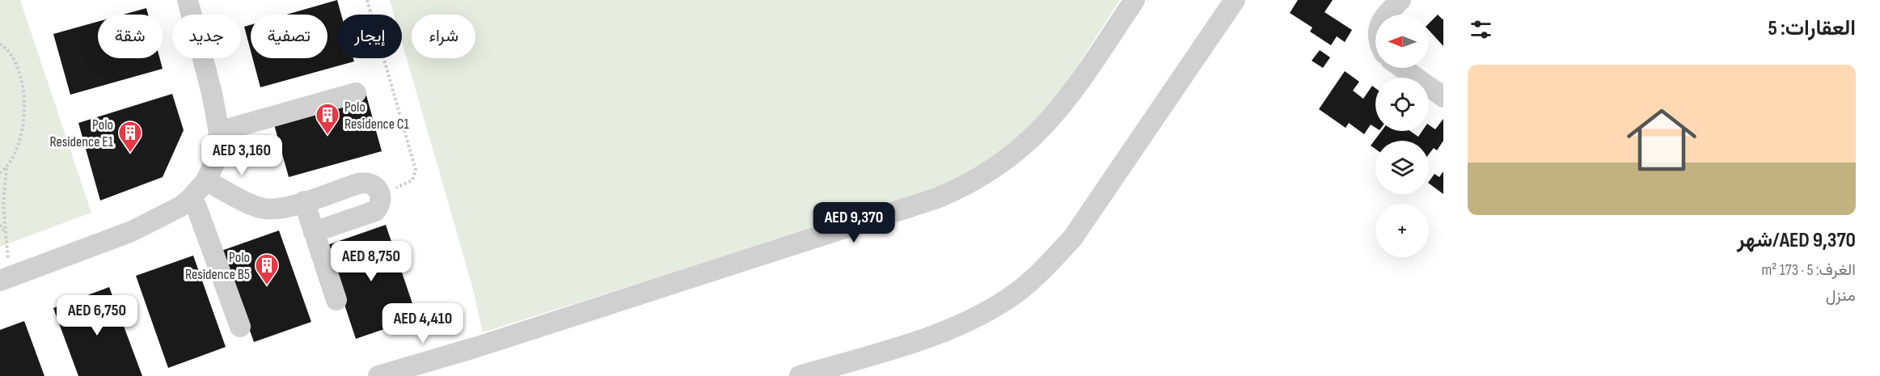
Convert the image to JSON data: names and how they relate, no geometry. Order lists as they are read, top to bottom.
{
  "places": {
    "building": ["Polo Residence C1", "Polo Residence E1", "Polo Residence B5"]
  },
  "north": "left",
  "page": {
    "heading": "العقارات: 5",
    "map_buttons": "+",
    "chip": [
      "شراء",
      "إيجار",
      "تصفية",
      "جديد",
      "شقة"
    ],
    "list": [
      {
        "name": "AED 9,370/شهر",
        "note": "الغرف: 5 · 173 m² · منزل"
      }
    ],
    "price": [
      "AED 3,160",
      "AED 9,370",
      "AED 8,750",
      "AED 6,750",
      "AED 4,410"
    ]
  }
}
